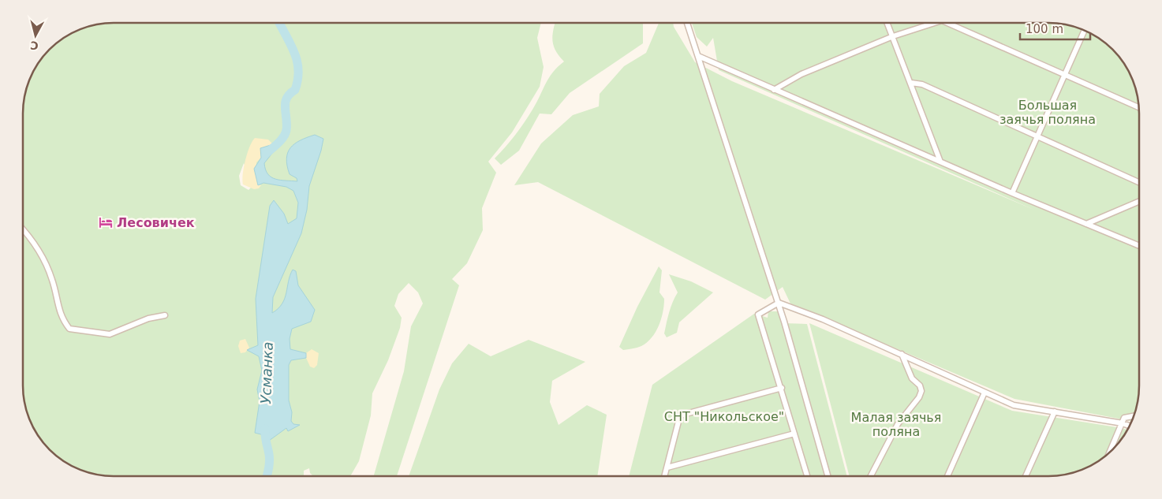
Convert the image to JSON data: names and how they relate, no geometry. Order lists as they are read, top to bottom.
{
  "water": ["Усманка"],
  "parks": ["Большая заячья поляна", "СНТ \"Никольское\"", "Малая заячья поляна"],
  "places": {
    "hotel": ["Лесовичек"]
  },
  "scale_bar": "100 m",
  "north": "bottom"
}
